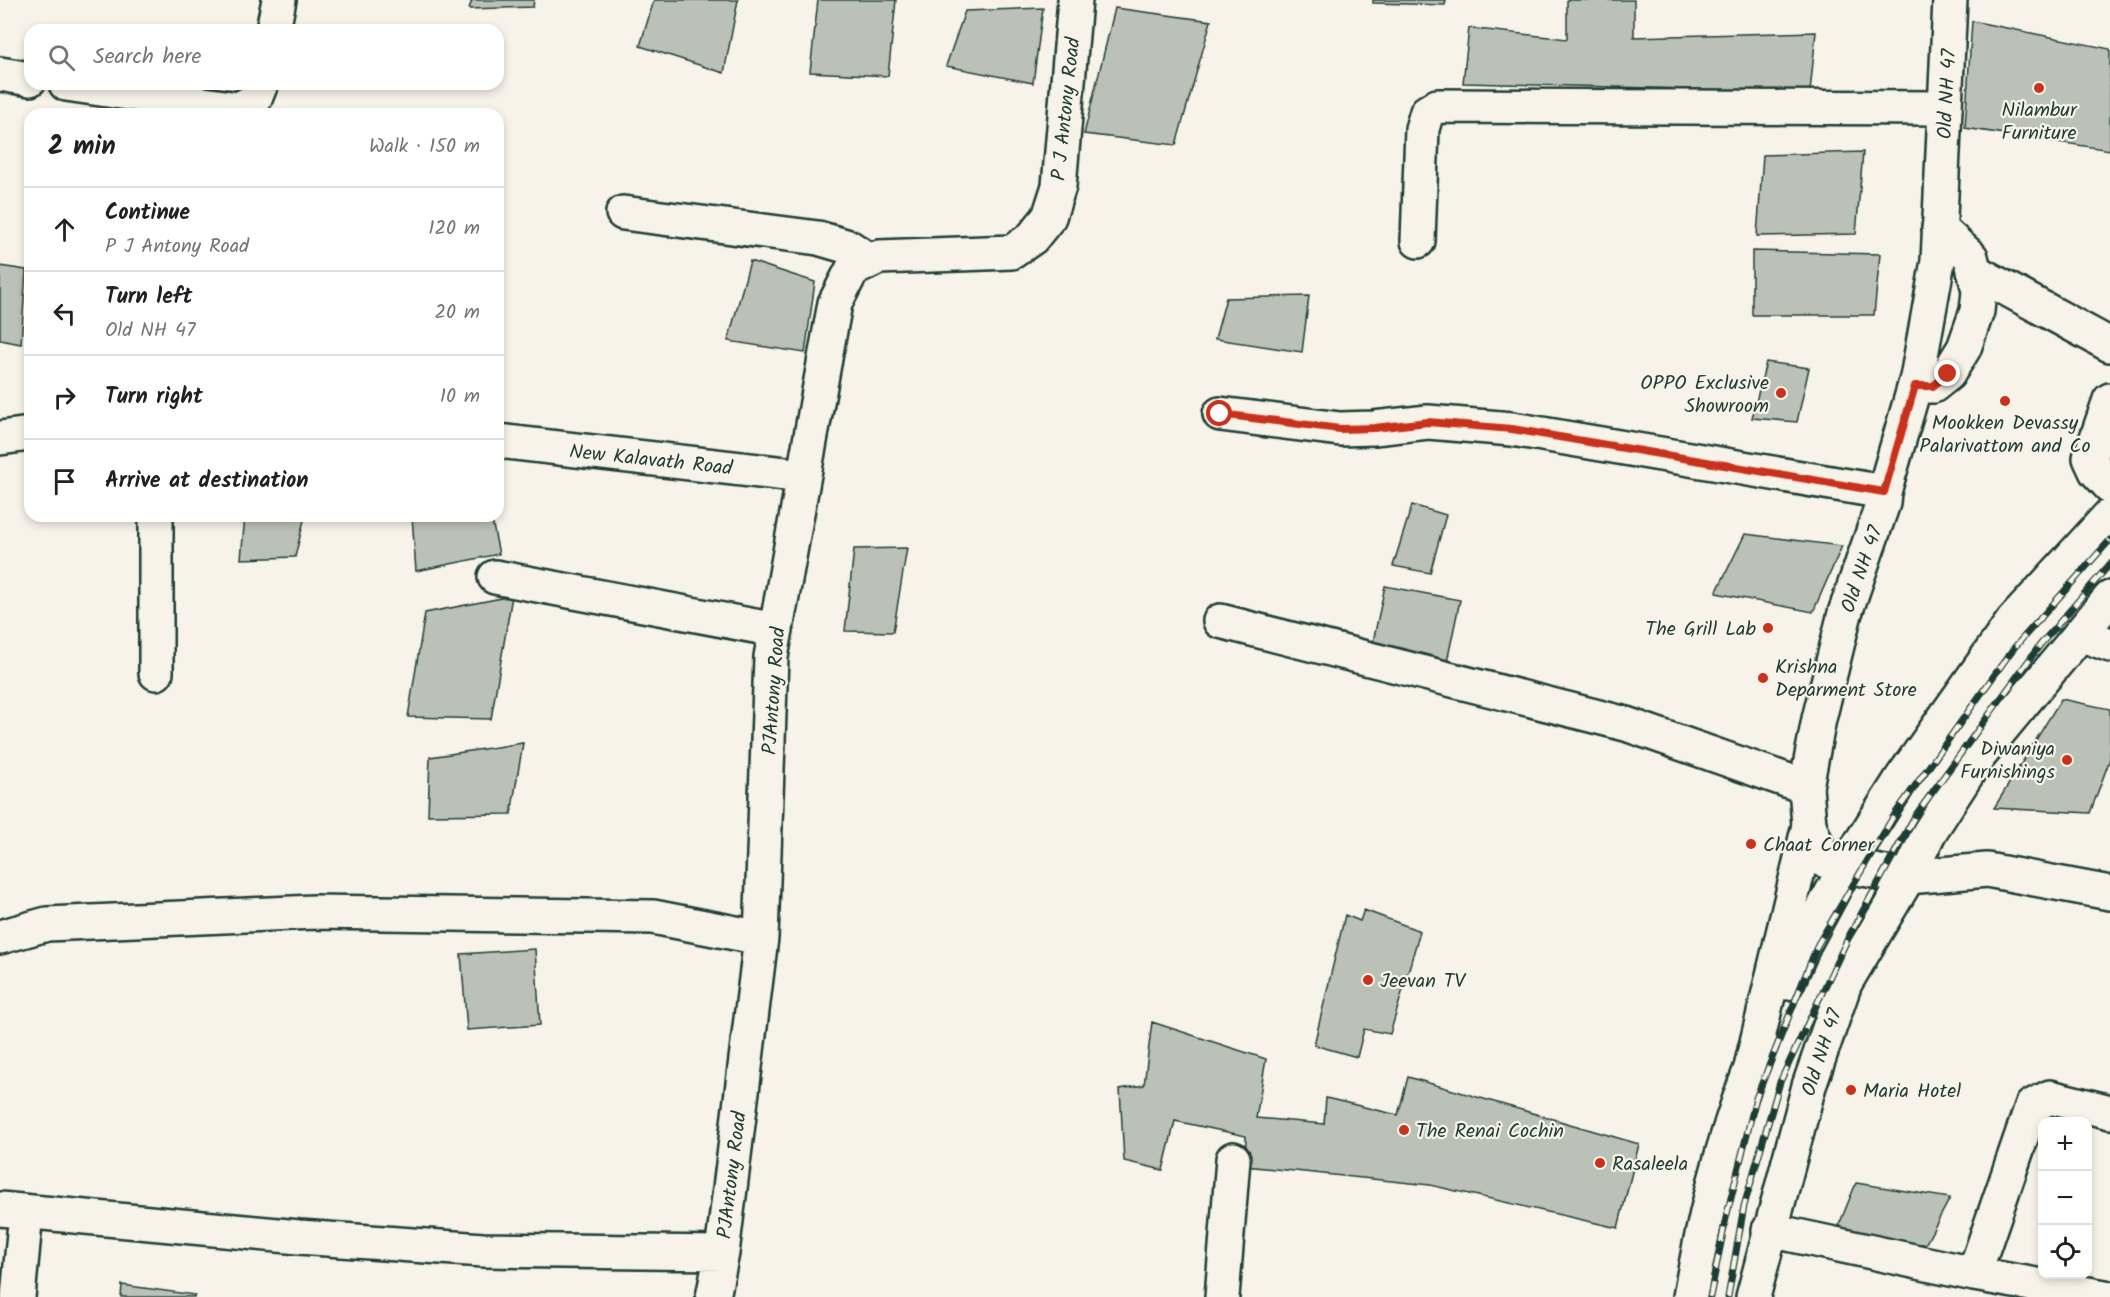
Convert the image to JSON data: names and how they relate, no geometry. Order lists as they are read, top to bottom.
{
  "streets": {
    "street": [
      "Old NH 47",
      "P J Antony Road",
      "New Kalavath Road",
      "PJAntony Road"
    ]
  },
  "crossings": [
    ["P J Antony Road", "PJAntony Road"],
    ["New Kalavath Road", "PJAntony Road"]
  ],
  "places": [
    "Nilambur Furniture",
    "OPPO Exclusive Showroom",
    "Mookken Devassy Palarivattom and Co",
    "The Grill Lab",
    "Krishna Deparment Store",
    "Diwaniya Furnishings",
    "Chaat Corner",
    "Jeevan TV",
    "Maria Hotel",
    "The Renai Cochin",
    "Rasaleela"
  ],
  "page": {
    "search": "Search here",
    "heading": ["2 min", "Walk · 150 m"],
    "list": [
      ["Continue", "P J Antony Road", "120 m"],
      ["Turn left", "Old NH 47", "20 m"],
      ["Turn right", "10 m"],
      "Arrive at destination"
    ],
    "map_buttons": ["+", "−"]
  }
}
